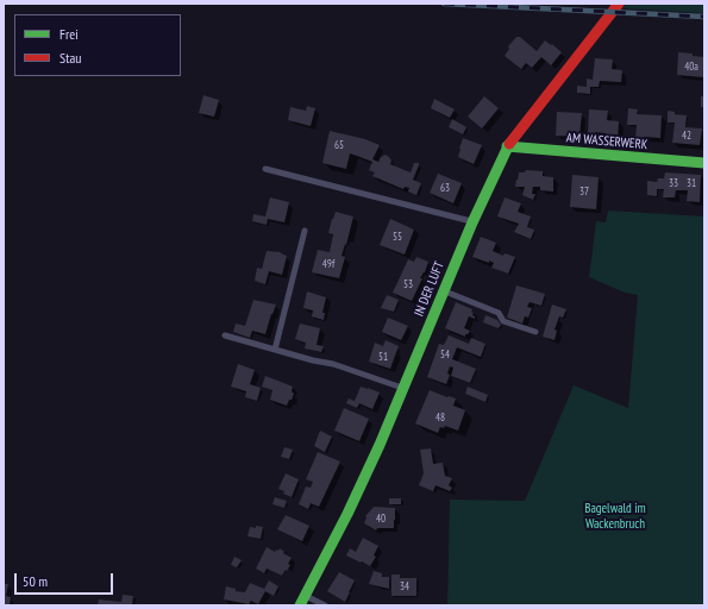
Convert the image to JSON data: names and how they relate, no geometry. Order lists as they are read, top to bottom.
{
  "streets": {
    "street": ["AM WASSERWERK", "IN DER LUFT"]
  },
  "crossings": [
    ["AM WASSERWERK", "IN DER LUFT"]
  ],
  "parks": ["Bagelwald im Wackenbruch"],
  "house_numbers": [
    "40a",
    "42",
    "65",
    "33",
    "31",
    "63",
    "37",
    "55",
    "49f",
    "53",
    "54",
    "51",
    "48",
    "40",
    "34"
  ],
  "legend": ["Frei", "Stau"],
  "scale_bar": "50 m"
}
